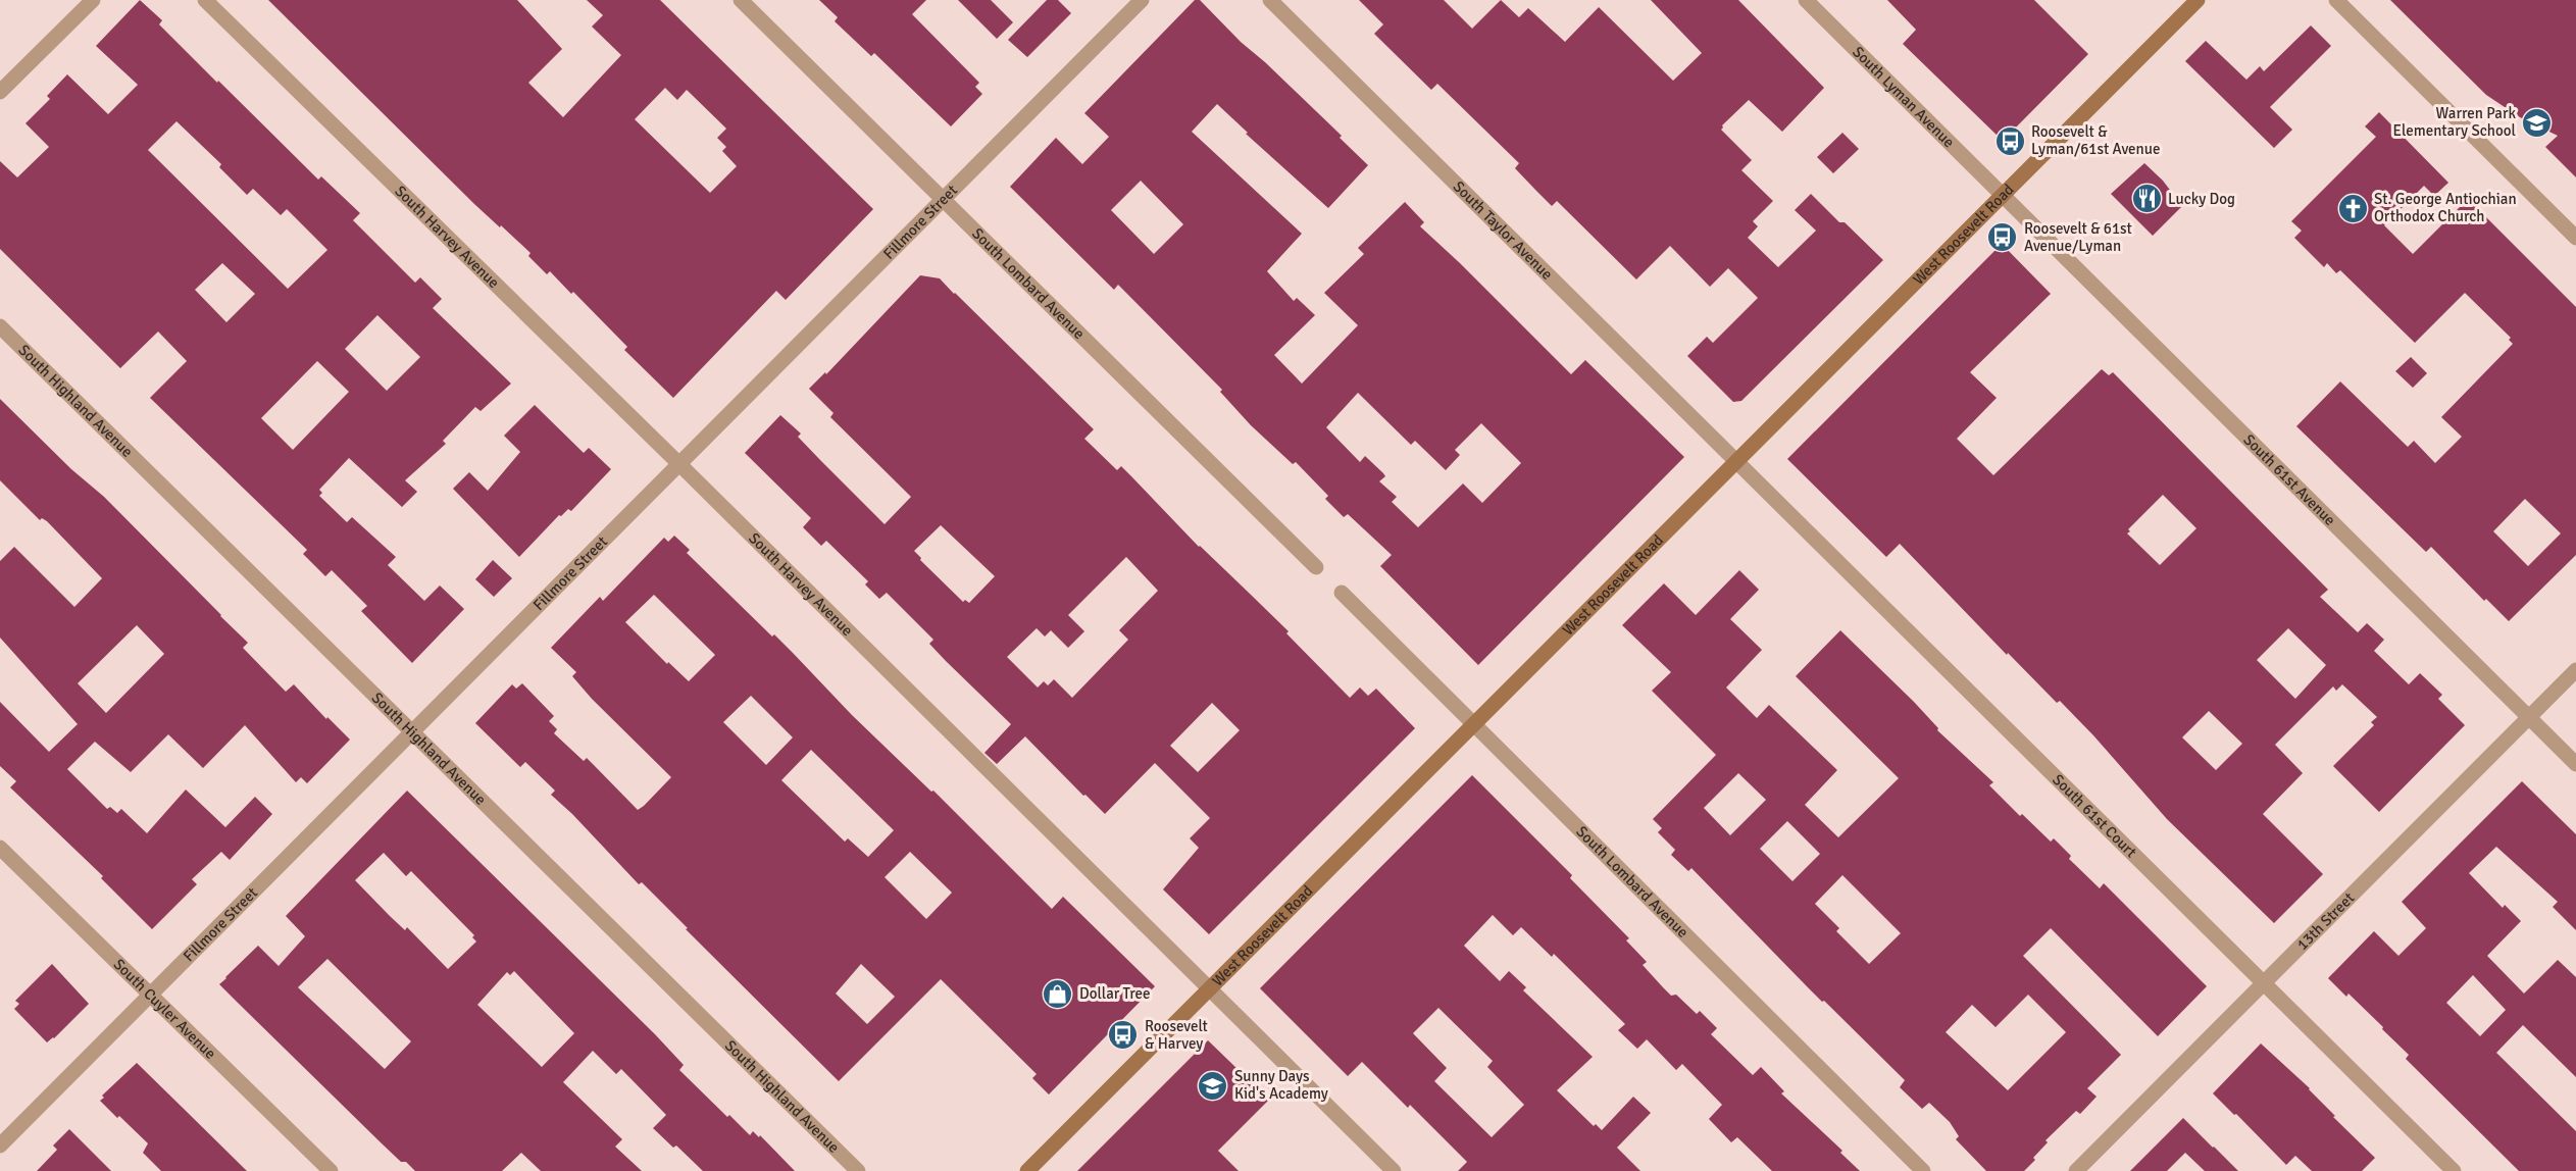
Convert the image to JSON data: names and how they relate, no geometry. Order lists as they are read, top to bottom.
{
  "streets": {
    "main road": ["West Roosevelt Road"],
    "street": [
      "South Lyman Avenue",
      "Fillmore Street",
      "South Taylor Avenue",
      "South Harvey Avenue",
      "South Lombard Avenue",
      "South Highland Avenue",
      "South 61st Avenue",
      "South 61st Court",
      "13th Street",
      "South Cuyler Avenue"
    ]
  },
  "crossings": [
    ["South Lyman Avenue", "West Roosevelt Road"],
    ["South Lyman Avenue", "South 61st Avenue"],
    ["Fillmore Street", "South Harvey Avenue"],
    ["Fillmore Street", "South Lombard Avenue"],
    ["Fillmore Street", "South Highland Avenue"],
    ["Fillmore Street", "South Cuyler Avenue"],
    ["South Taylor Avenue", "West Roosevelt Road"],
    ["South Taylor Avenue", "South 61st Court"],
    ["West Roosevelt Road", "South Harvey Avenue"],
    ["West Roosevelt Road", "South Lombard Avenue"],
    ["West Roosevelt Road", "South 61st Avenue"],
    ["West Roosevelt Road", "South 61st Court"],
    ["South 61st Avenue", "13th Street"],
    ["South 61st Court", "13th Street"]
  ],
  "places": {
    "school or university": ["Warren Park Elementary School", "Sunny Days Kid's Academy"],
    "bus stop": ["Roosevelt & Lyman/61st Avenue", "Roosevelt & 61st Avenue/Lyman", "Roosevelt & Harvey"],
    "restaurant": ["Lucky Dog"],
    "church": ["St. George Antiochian Orthodox Church"],
    "shop": ["Dollar Tree"]
  }
}
